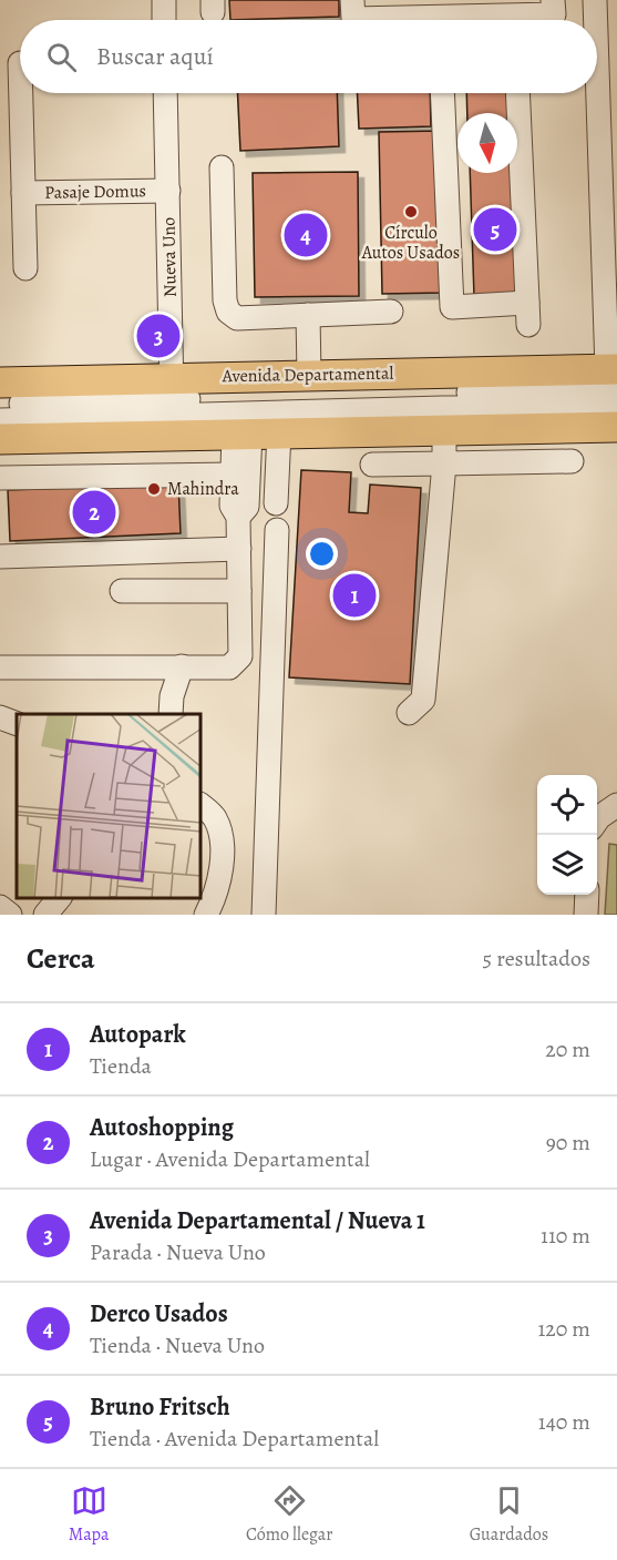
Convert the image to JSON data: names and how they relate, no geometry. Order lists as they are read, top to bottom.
{
  "streets": {
    "main road": ["Avenida Departamental"],
    "street": ["Pasaje Domus", "Nueva Uno"]
  },
  "crossings": [
    ["Pasaje Domus", "Nueva Uno"],
    ["Nueva Uno", "Avenida Departamental"]
  ],
  "places": ["Círculo Autos Usados", "Mahindra"],
  "north": "bottom",
  "page": {
    "search": "Buscar aquí",
    "pins": [
      "5",
      "4",
      "3",
      "2",
      "1"
    ],
    "heading": ["Cerca", "5 resultados"],
    "list": [
      {
        "mark": "1",
        "name": "Autopark",
        "note": "Tienda",
        "value": "20 m"
      },
      {
        "mark": "2",
        "name": "Autoshopping",
        "note": "Lugar · Avenida Departamental",
        "value": "90 m"
      },
      {
        "mark": "3",
        "name": "Avenida Departamental / Nueva 1",
        "note": "Parada · Nueva Uno",
        "value": "110 m"
      },
      {
        "mark": "4",
        "name": "Derco Usados",
        "note": "Tienda · Nueva Uno",
        "value": "120 m"
      },
      {
        "mark": "5",
        "name": "Bruno Fritsch",
        "note": "Tienda · Avenida Departamental",
        "value": "140 m"
      }
    ],
    "nav": ["Mapa", "Cómo llegar", "Guardados"]
  }
}
